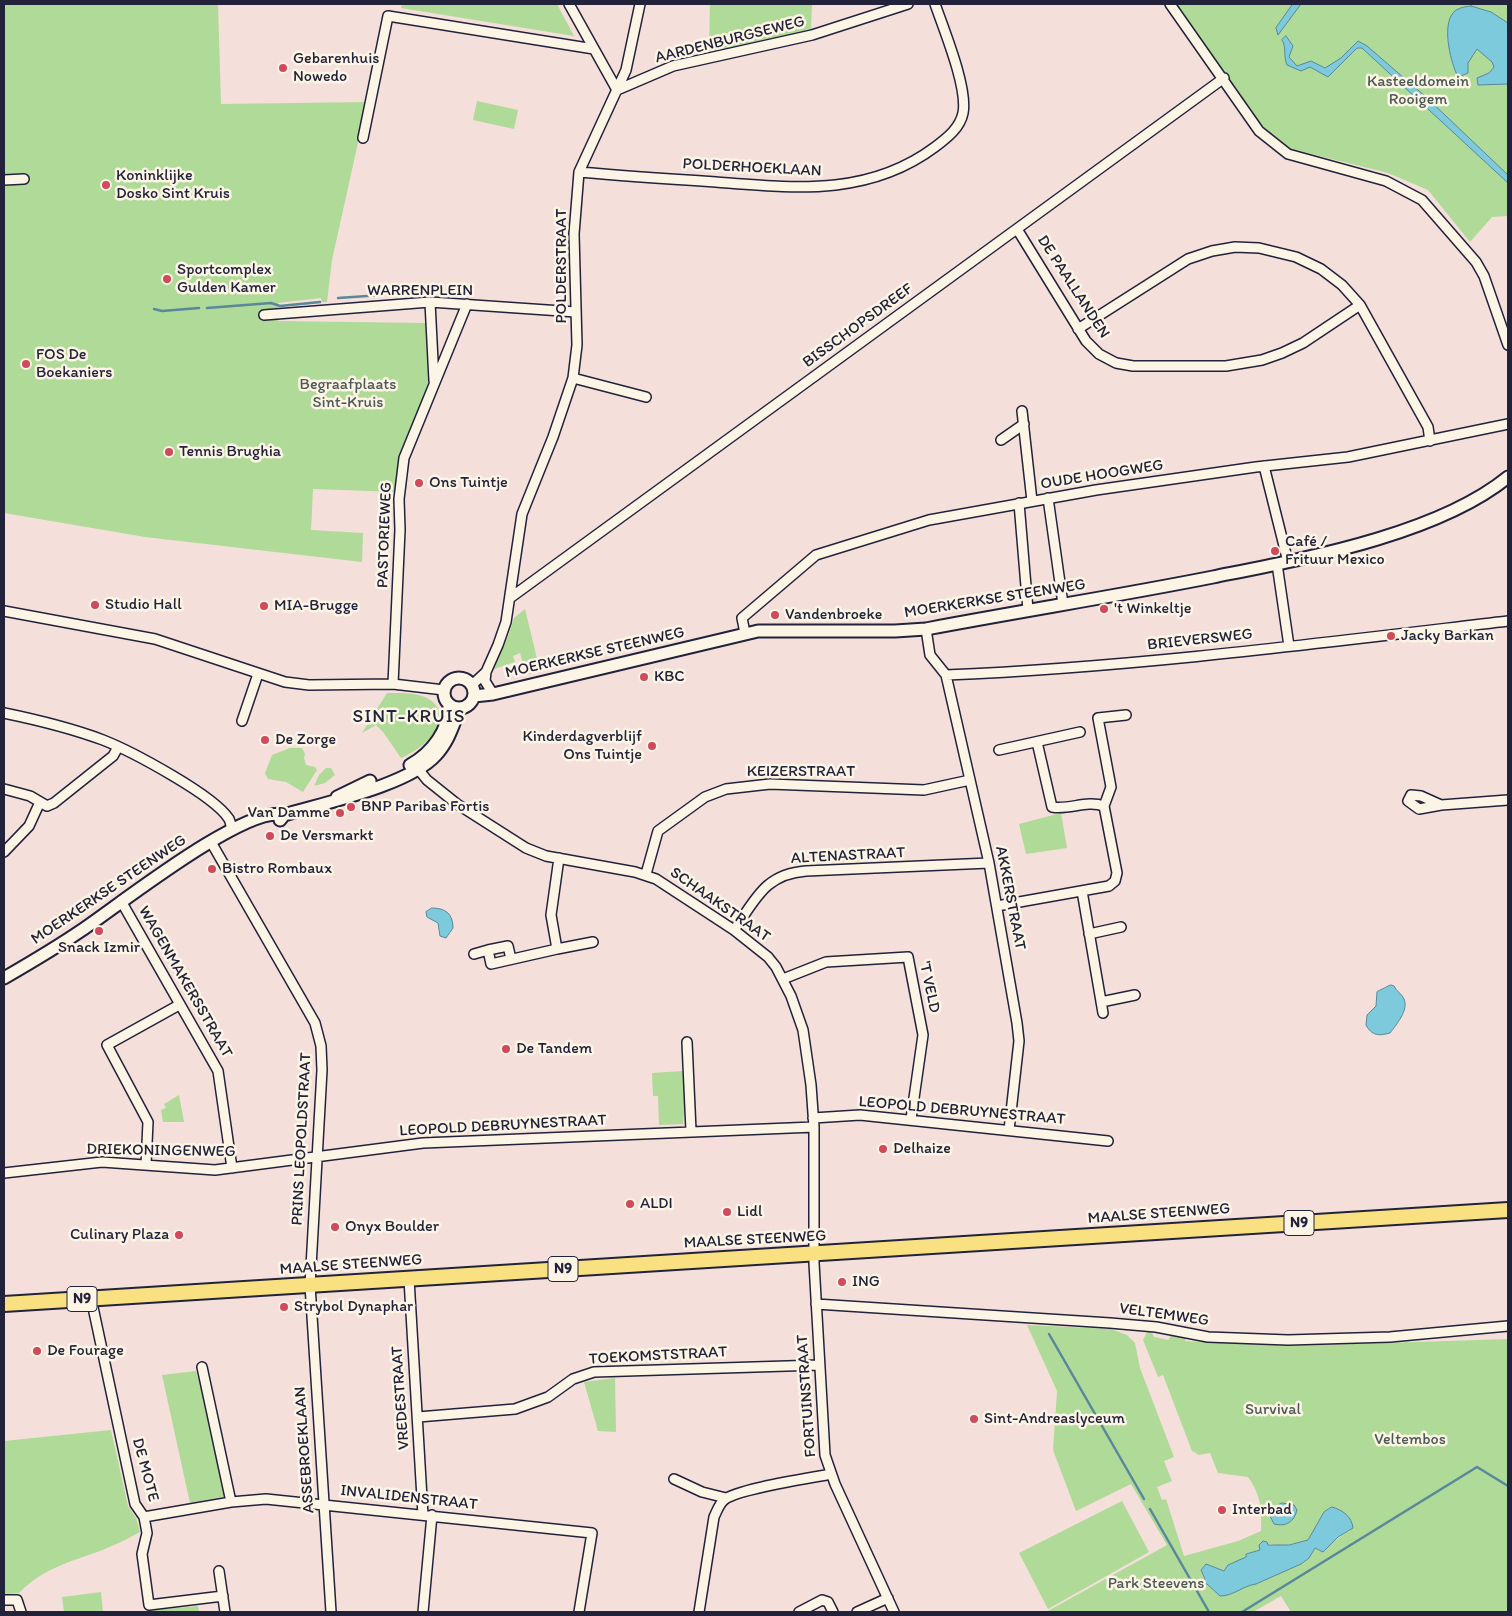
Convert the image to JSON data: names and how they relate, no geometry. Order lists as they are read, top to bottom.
{
  "streets": {
    "main road": ["MAALSE STEENWEG", "N9"],
    "street": [
      "AARDENBURGSEWEG",
      "POLDERHOEKLAAN",
      "POLDERSTRAAT",
      "DE PAALLANDEN",
      "WARRENPLEIN",
      "BISSCHOPSDREEF",
      "OUDE HOOGWEG",
      "PASTORIEWEG",
      "MOERKERKSE STEENWEG",
      "BRIEVERSWEG",
      "KEIZERSTRAAT",
      "ALTENASTRAAT",
      "AKKERSTRAAT",
      "SCHAAKSTRAAT",
      "WAGENMAKERSSTRAAT",
      "'T VELD",
      "LEOPOLD DEBRUYNESTRAAT",
      "PRINS LEOPOLDSTRAAT",
      "DRIEKONINGENWEG",
      "VELTEMWEG",
      "TOEKOMSTSTRAAT",
      "FORTUINSTRAAT",
      "VREDESTRAAT",
      "ASSEBROEKLAAN",
      "DE MOTE",
      "INVALIDENSTRAAT"
    ]
  },
  "crossings": [
    ["AARDENBURGSEWEG", "POLDERSTRAAT"],
    ["POLDERHOEKLAAN", "POLDERSTRAAT"],
    ["POLDERSTRAAT", "WARRENPLEIN"],
    ["POLDERSTRAAT", "BISSCHOPSDREEF"],
    ["POLDERSTRAAT", "MOERKERKSE STEENWEG"],
    ["DE PAALLANDEN", "BISSCHOPSDREEF"],
    ["WARRENPLEIN", "PASTORIEWEG"],
    ["OUDE HOOGWEG", "MOERKERKSE STEENWEG"],
    ["MOERKERKSE STEENWEG", "SCHAAKSTRAAT"],
    ["MOERKERKSE STEENWEG", "WAGENMAKERSSTRAAT"],
    ["MOERKERKSE STEENWEG", "PRINS LEOPOLDSTRAAT"],
    ["BRIEVERSWEG", "AKKERSTRAAT"],
    ["KEIZERSTRAAT", "AKKERSTRAAT"],
    ["KEIZERSTRAAT", "SCHAAKSTRAAT"],
    ["ALTENASTRAAT", "AKKERSTRAAT"],
    ["ALTENASTRAAT", "SCHAAKSTRAAT"],
    ["AKKERSTRAAT", "LEOPOLD DEBRUYNESTRAAT"],
    ["SCHAAKSTRAAT", "'T VELD"],
    ["SCHAAKSTRAAT", "LEOPOLD DEBRUYNESTRAAT"],
    ["SCHAAKSTRAAT", "MAALSE STEENWEG"],
    ["SCHAAKSTRAAT", "FORTUINSTRAAT"],
    ["WAGENMAKERSSTRAAT", "DRIEKONINGENWEG"],
    ["'T VELD", "LEOPOLD DEBRUYNESTRAAT"],
    ["LEOPOLD DEBRUYNESTRAAT", "PRINS LEOPOLDSTRAAT"],
    ["LEOPOLD DEBRUYNESTRAAT", "DRIEKONINGENWEG"],
    ["PRINS LEOPOLDSTRAAT", "DRIEKONINGENWEG"],
    ["PRINS LEOPOLDSTRAAT", "MAALSE STEENWEG"],
    ["PRINS LEOPOLDSTRAAT", "ASSEBROEKLAAN"],
    ["MAALSE STEENWEG", "FORTUINSTRAAT"],
    ["MAALSE STEENWEG", "VREDESTRAAT"],
    ["MAALSE STEENWEG", "ASSEBROEKLAAN"],
    ["MAALSE STEENWEG", "DE MOTE"],
    ["VELTEMWEG", "FORTUINSTRAAT"],
    ["TOEKOMSTSTRAAT", "FORTUINSTRAAT"],
    ["TOEKOMSTSTRAAT", "VREDESTRAAT"],
    ["VREDESTRAAT", "INVALIDENSTRAAT"],
    ["ASSEBROEKLAAN", "INVALIDENSTRAAT"],
    ["DE MOTE", "INVALIDENSTRAAT"]
  ],
  "districts": ["SINT-KRUIS"],
  "parks": [
    "Kasteeldomein Rooigem",
    "Begraafplaats Sint-Kruis",
    "Survival",
    "Veltembos",
    "Park Steevens"
  ],
  "places": [
    "Gebarenhuis Nowedo",
    "Koninklijke Dosko Sint Kruis",
    "Sportcomplex Gulden Kamer",
    "FOS De Boekaniers",
    "Tennis Brughia",
    "Ons Tuintje",
    "Café / Frituur Mexico",
    "Studio Hall",
    "MIA-Brugge",
    "'t Winkeltje",
    "Vandenbroeke",
    "Jacky Barkan",
    "KBC",
    "De Zorge",
    "Kinderdagverblijf Ons Tuintje",
    "BNP Paribas Fortis",
    "Van Damme",
    "De Versmarkt",
    "Bistro Rombaux",
    "Snack Izmir",
    "De Tandem",
    "Delhaize",
    "ALDI",
    "Lidl",
    "Onyx Boulder",
    "Culinary Plaza",
    "ING",
    "Strybol Dynaphar",
    "De Fourage",
    "Sint-Andreaslyceum",
    "Interbad"
  ]
}
